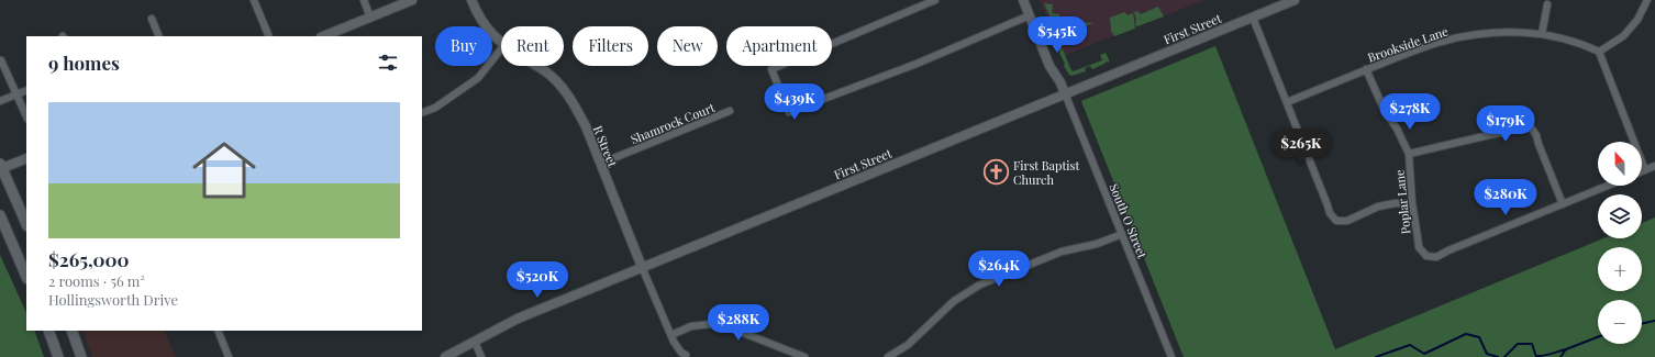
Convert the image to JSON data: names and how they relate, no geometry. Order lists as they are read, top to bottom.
{
  "streets": {
    "street": [
      "First Street",
      "Brookside Lane",
      "Shamrock Court",
      "R Street",
      "Poplar Lane",
      "South O Street"
    ]
  },
  "crossings": [
    ["First Street", "R Street"],
    ["First Street", "South O Street"],
    ["Brookside Lane", "Poplar Lane"],
    ["Shamrock Court", "R Street"]
  ],
  "places": {
    "church": ["First Baptist Church"]
  },
  "north": "top",
  "page": {
    "price": [
      "$545K",
      "$439K",
      "$278K",
      "$179K",
      "$265K",
      "$280K",
      "$264K",
      "$520K",
      "$288K"
    ],
    "chip": [
      "Buy",
      "Rent",
      "Filters",
      "New",
      "Apartment"
    ],
    "heading": "9 homes",
    "list": [
      {
        "name": "$265,000",
        "note": "2 rooms · 56 m² · Hollingsworth Drive"
      }
    ],
    "map_buttons": ["+", "−"]
  }
}
